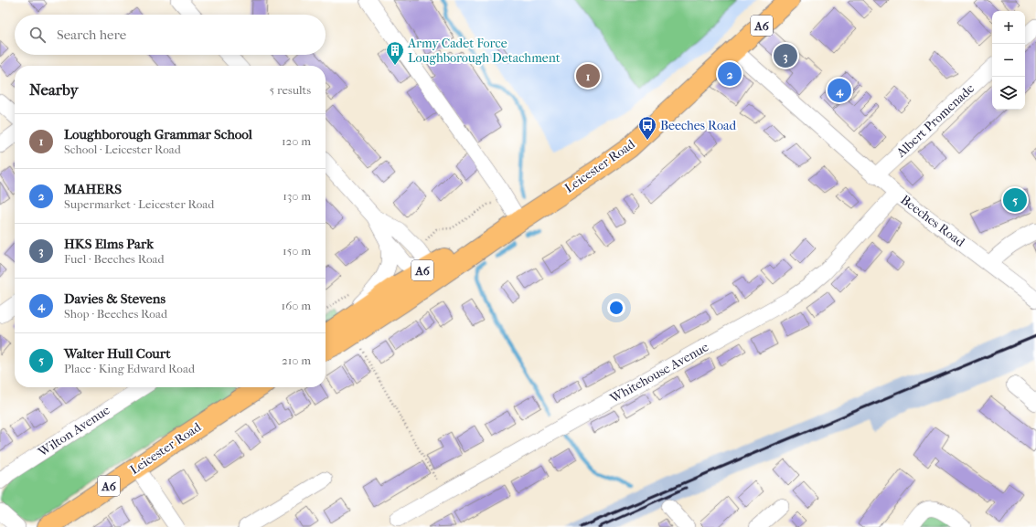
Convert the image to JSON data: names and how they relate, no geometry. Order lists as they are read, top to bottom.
{
  "streets": {
    "highway": ["A6", "Leicester Road"],
    "street": [
      "Albert Promenade",
      "Beeches Road",
      "Whitehouse Avenue",
      "Wilton Avenue"
    ]
  },
  "crossings": [
    ["Albert Promenade", "Beeches Road"],
    ["Leicester Road", "Beeches Road"],
    ["Beeches Road", "Whitehouse Avenue"]
  ],
  "places": {
    "building": ["Army Cadet Force Loughborough Detachment"],
    "bus stop": ["Beeches Road"]
  },
  "page": {
    "map_buttons": ["+", "−"],
    "search": "Search here",
    "pins": [
      "3",
      "2",
      "1",
      "4",
      "5"
    ],
    "heading": ["Nearby", "5 results"],
    "list": [
      {
        "mark": "1",
        "name": "Loughborough Grammar School",
        "note": "School · Leicester Road",
        "value": "120 m"
      },
      {
        "mark": "2",
        "name": "MAHERS",
        "note": "Supermarket · Leicester Road",
        "value": "130 m"
      },
      {
        "mark": "3",
        "name": "HKS Elms Park",
        "note": "Fuel · Beeches Road",
        "value": "150 m"
      },
      {
        "mark": "4",
        "name": "Davies & Stevens",
        "note": "Shop · Beeches Road",
        "value": "160 m"
      },
      {
        "mark": "5",
        "name": "Walter Hull Court",
        "note": "Place · King Edward Road",
        "value": "210 m"
      }
    ]
  }
}
